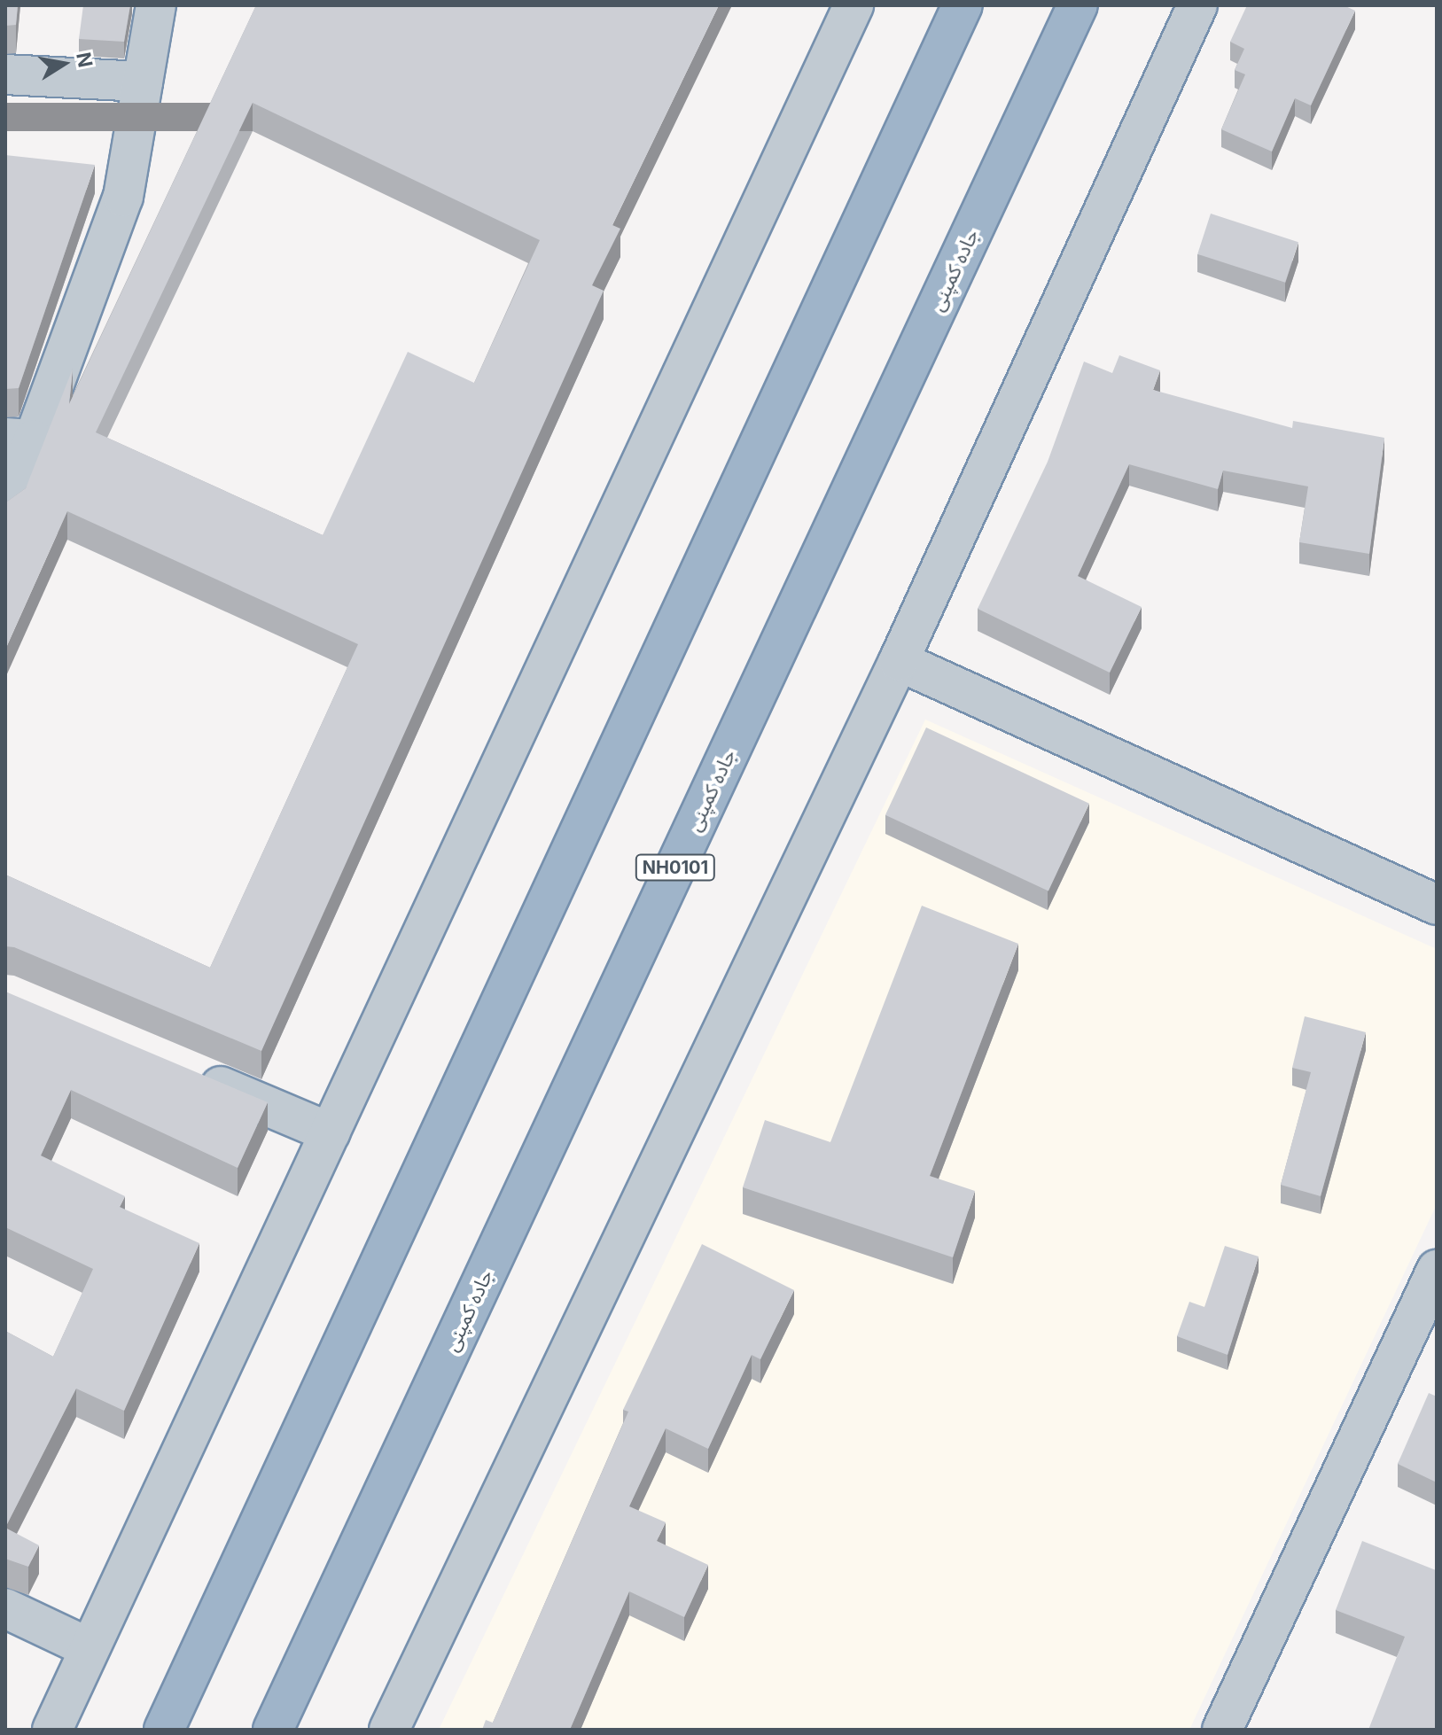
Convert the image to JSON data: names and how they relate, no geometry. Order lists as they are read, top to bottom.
{
  "streets": {
    "highway": ["جاده کمپنی", "NH0101"]
  },
  "north": "right"
}
